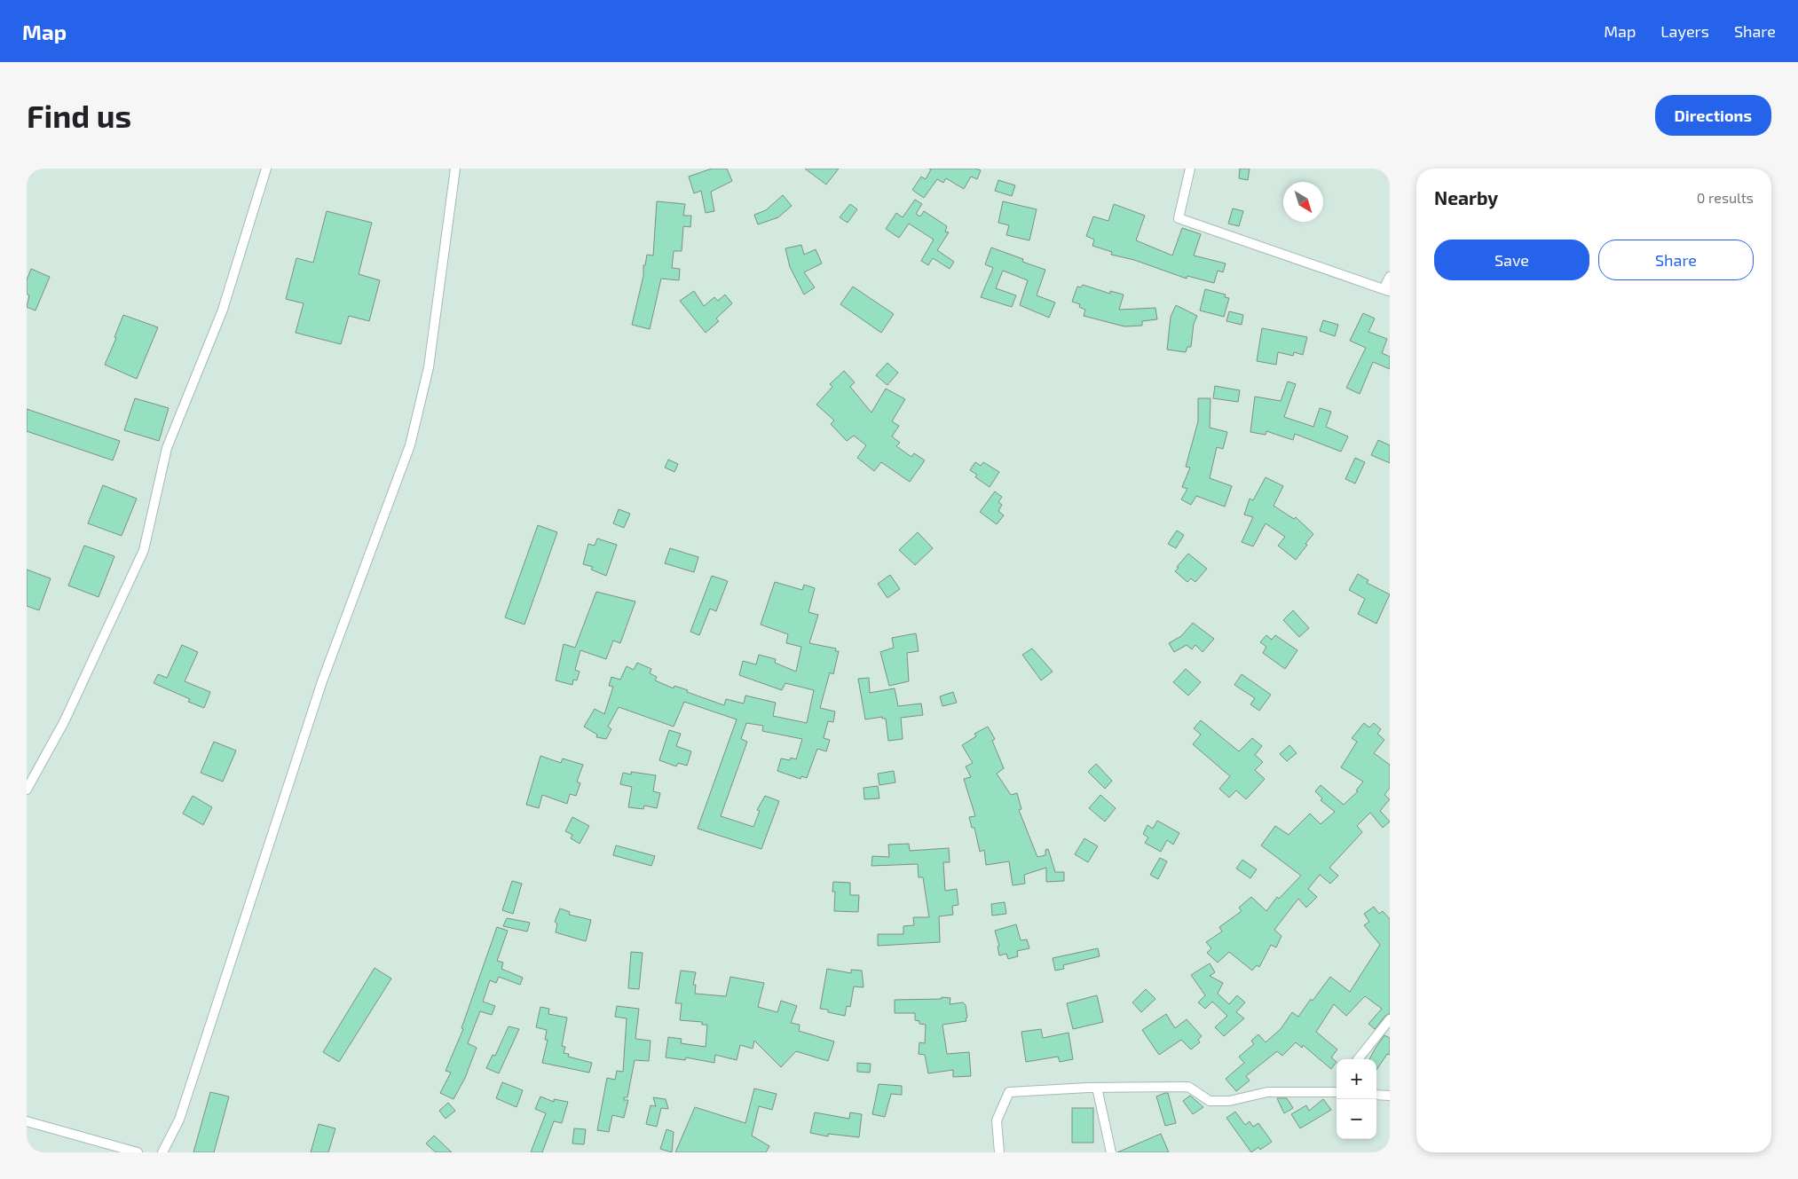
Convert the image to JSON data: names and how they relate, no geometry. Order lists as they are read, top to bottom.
{
  "north": "bottom right",
  "page": {
    "header": "Map",
    "nav": ["Map", "Layers", "Share"],
    "buttons": [
      "Directions",
      ["Save", "Share"]
    ],
    "title": "Find us",
    "heading": ["Nearby", "0 results"],
    "map_buttons": ["+", "−"]
  }
}
